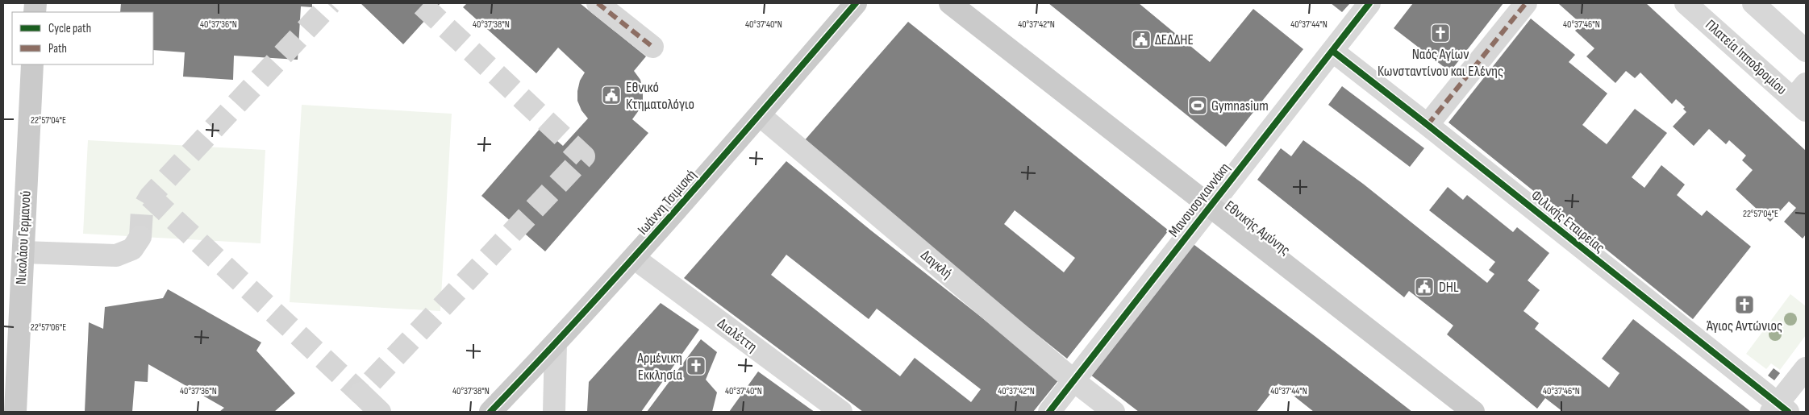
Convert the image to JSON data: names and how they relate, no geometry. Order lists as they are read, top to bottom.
{
  "streets": {
    "main road": ["Ιωάννη Τσιμισκή", "Εθνικής Αμύνης", "Νικολάου Γερμανού"],
    "street": [
      "Πλατεία Ιπποδρομίου",
      "Μανουσογιαννάκη",
      "Φιλικής Εταιρείας",
      "Δαγκλή",
      "Διαλέττη"
    ]
  },
  "crossings": [
    ["Μανουσογιαννάκη", "Φιλικής Εταιρείας"],
    ["Μανουσογιαννάκη", "Εθνικής Αμύνης"],
    ["Μανουσογιαννάκη", "Δαγκλή"],
    ["Ιωάννη Τσιμισκή", "Δαγκλή"],
    ["Ιωάννη Τσιμισκή", "Διαλέττη"]
  ],
  "places": {
    "church": ["Ναός Αγίων Κωνσταντίνου και Ελένης", "Άγιος Αντώνιος", "Αρμένικη Εκκλησία"],
    "public building": ["ΔΕΔΔΗΕ", "Εθνικό Κτηματολόγιο", "DHL"],
    "sports": ["Gymnasium"]
  },
  "legend": ["Cycle path", "Path"],
  "coordinates": [
    "40°37'36\"N",
    "40°37'38\"N",
    "40°37'40\"N",
    "40°37'42\"N",
    "40°37'44\"N",
    "40°37'46\"N",
    "22°57'04\"E",
    "22°57'06\"E"
  ]
}
